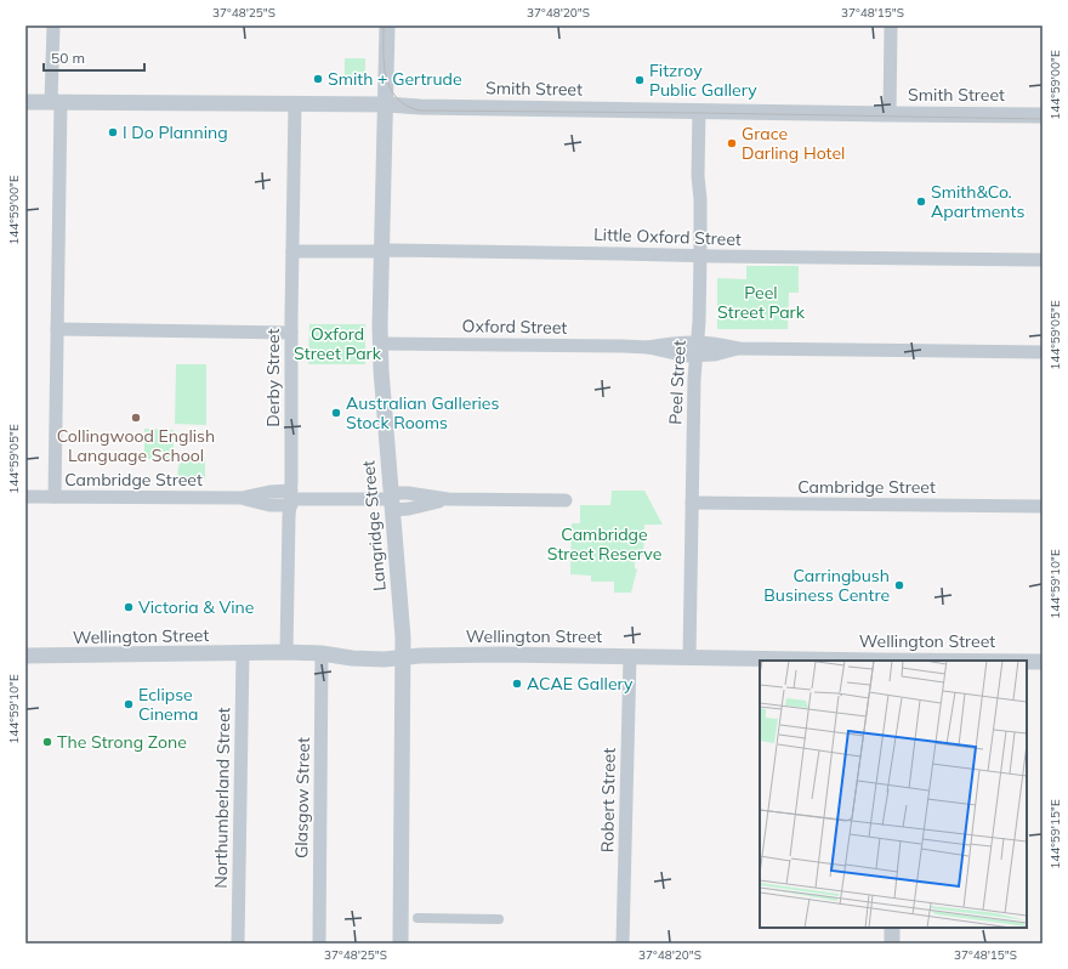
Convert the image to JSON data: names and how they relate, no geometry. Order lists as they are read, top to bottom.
{
  "streets": {
    "street": [
      "Smith Street",
      "Little Oxford Street",
      "Oxford Street",
      "Derby Street",
      "Peel Street",
      "Cambridge Street",
      "Langridge Street",
      "Wellington Street",
      "Northumberland Street",
      "Glasgow Street",
      "Robert Street"
    ]
  },
  "crossings": [
    ["Smith Street", "Derby Street"],
    ["Smith Street", "Peel Street"],
    ["Smith Street", "Langridge Street"],
    ["Little Oxford Street", "Derby Street"],
    ["Little Oxford Street", "Peel Street"],
    ["Little Oxford Street", "Langridge Street"],
    ["Oxford Street", "Peel Street"],
    ["Oxford Street", "Langridge Street"],
    ["Derby Street", "Cambridge Street"],
    ["Derby Street", "Wellington Street"],
    ["Peel Street", "Cambridge Street"],
    ["Peel Street", "Wellington Street"],
    ["Cambridge Street", "Langridge Street"],
    ["Langridge Street", "Wellington Street"],
    ["Wellington Street", "Northumberland Street"],
    ["Wellington Street", "Glasgow Street"],
    ["Wellington Street", "Robert Street"]
  ],
  "parks": ["Peel Street Park", "Oxford Street Park", "Cambridge Street Reserve"],
  "places": [
    "Smith + Gertrude",
    "Fitzroy Public Gallery",
    "I Do Planning",
    "Grace Darling Hotel",
    "Smith&Co. Apartments",
    "Australian Galleries Stock Rooms",
    "Collingwood English Language School",
    "Carringbush Business Centre",
    "Victoria & Vine",
    "ACAE Gallery",
    "Eclipse Cinema",
    "The Strong Zone"
  ],
  "scale_bar": "50 m",
  "coordinates": [
    "37°48'25\"S",
    "37°48'20\"S",
    "37°48'15\"S",
    "144°59'00\"E",
    "144°59'05\"E",
    "144°59'10\"E",
    "144°59'15\"E"
  ]
}
